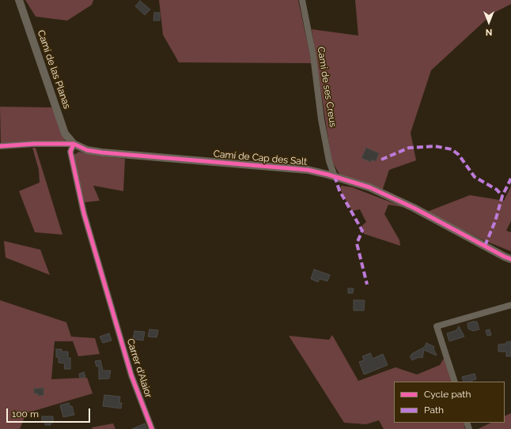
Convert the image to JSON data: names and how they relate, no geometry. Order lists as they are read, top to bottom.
{
  "streets": {
    "street": [
      "Camí de las Planas",
      "Camí de ses Creus",
      "Camí de Cap des Salt",
      "Carrer d'Alaior"
    ]
  },
  "crossings": [
    ["Camí de las Planas", "Camí de Cap des Salt"],
    ["Camí de las Planas", "Carrer d'Alaior"],
    ["Camí de ses Creus", "Camí de Cap des Salt"],
    ["Camí de Cap des Salt", "Carrer d'Alaior"]
  ],
  "legend": ["Cycle path", "Path"],
  "scale_bar": "100 m",
  "north": "bottom"
}
